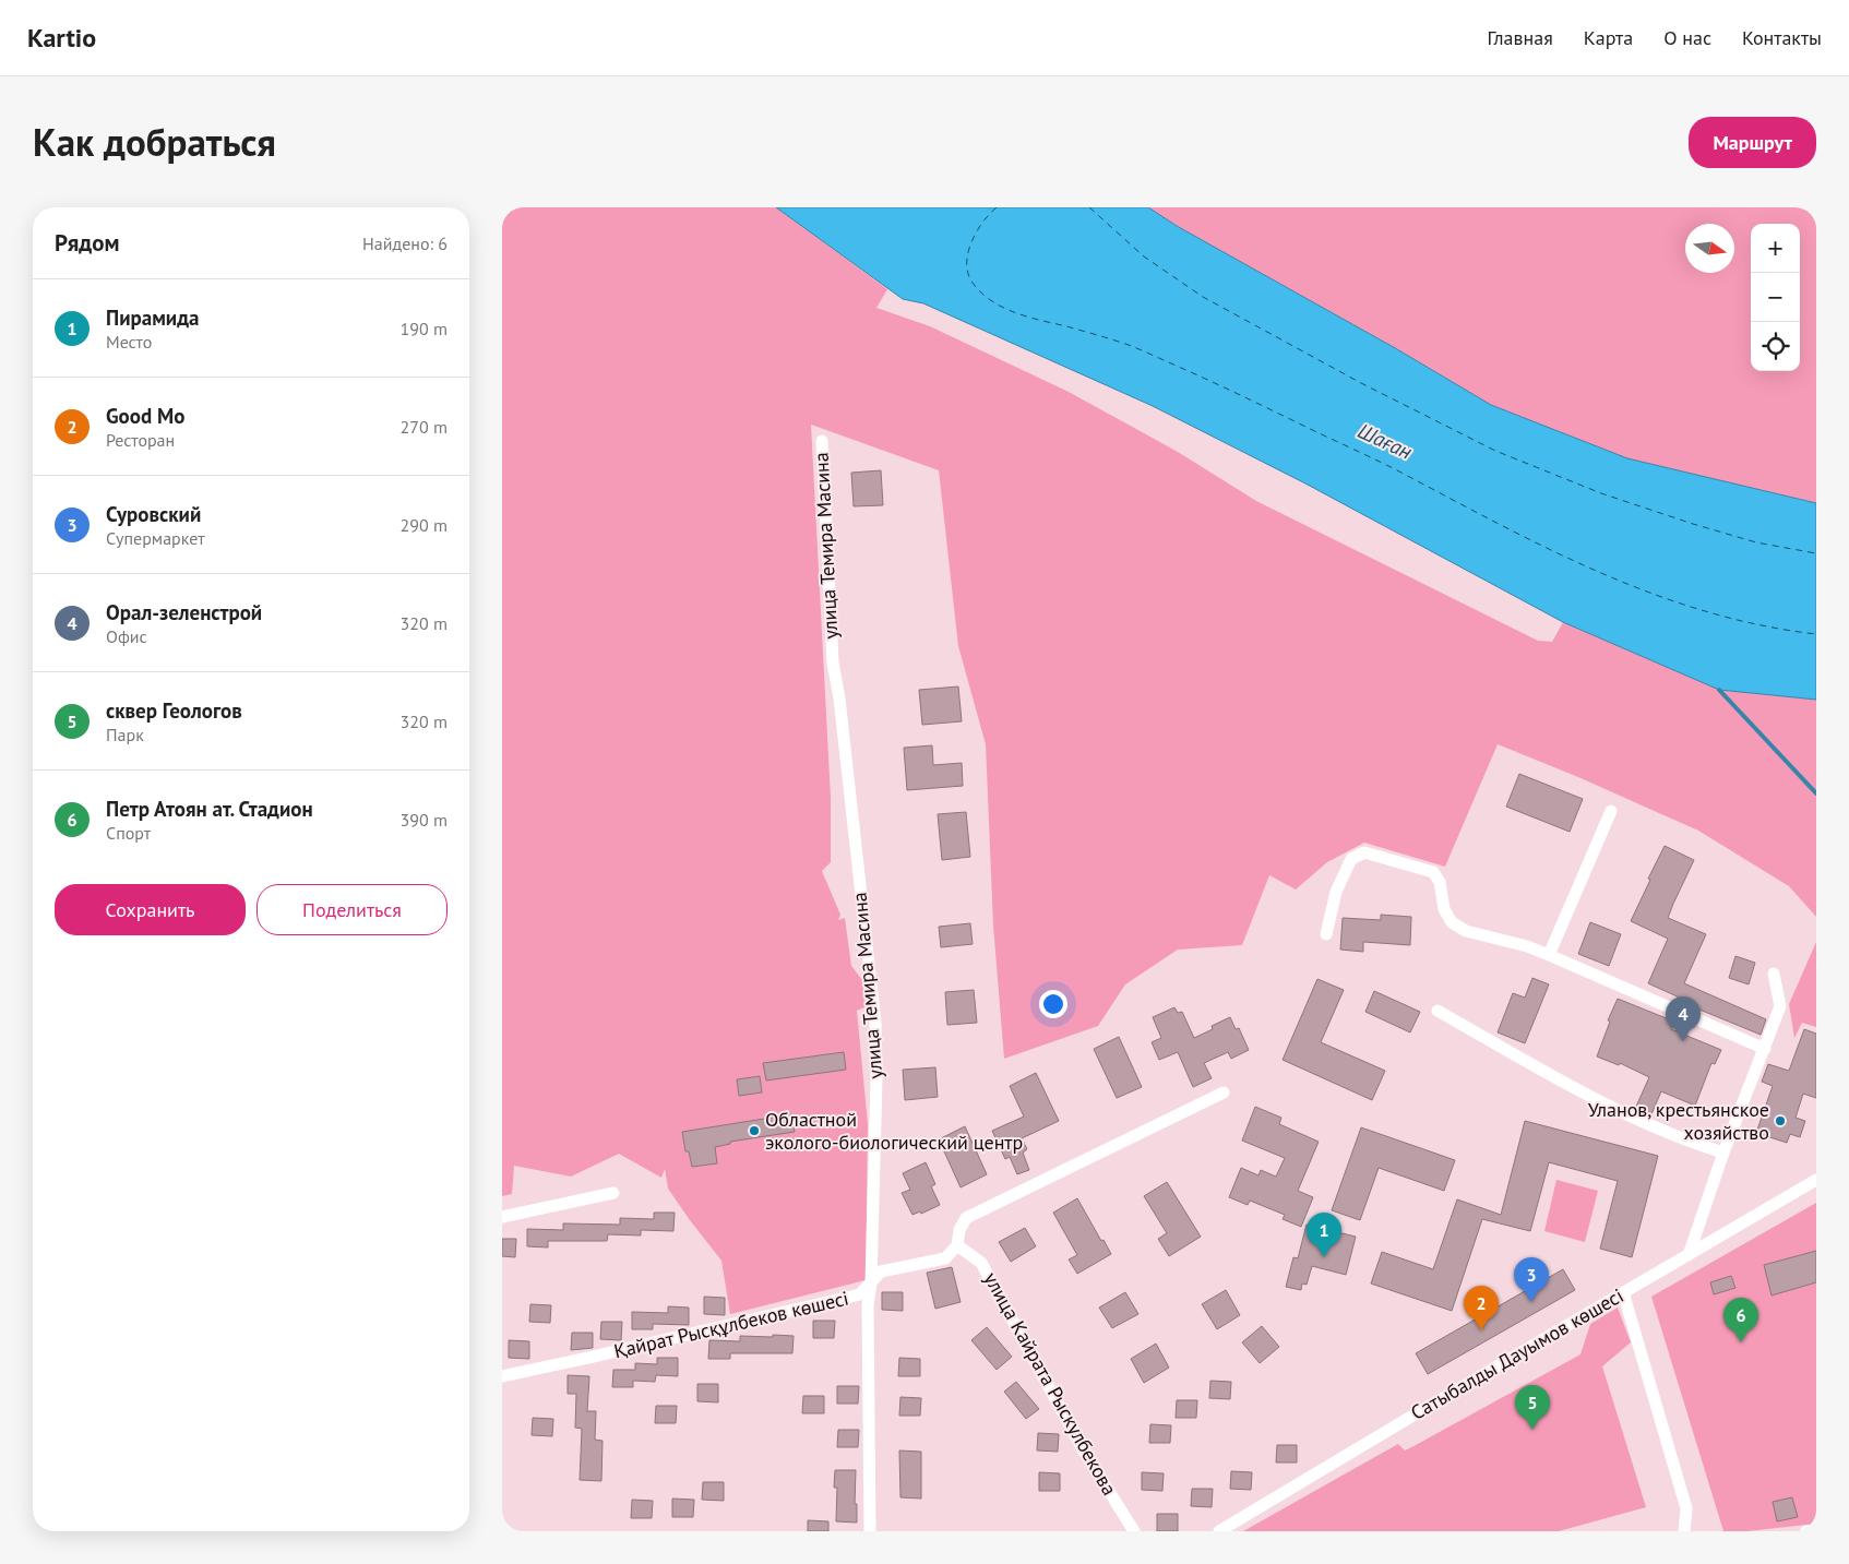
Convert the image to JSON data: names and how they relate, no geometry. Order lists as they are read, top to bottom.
{
  "streets": {
    "street": [
      "улица Темира Масина",
      "Қайрат Рысқұлбеков көшесі",
      "Сатыбалды Дауымов көшесі",
      "улица Кайрата Рыскулбекова"
    ]
  },
  "crossings": [
    ["улица Темира Масина", "Қайрат Рысқұлбеков көшесі"],
    ["Қайрат Рысқұлбеков көшесі", "улица Кайрата Рыскулбекова"]
  ],
  "water": ["Шаған"],
  "places": ["Уланов, крестьянское хозяйство", "Областной эколого-биологический центр"],
  "north": "right",
  "page": {
    "header": "Kartio",
    "nav": [
      "Главная",
      "Карта",
      "О нас",
      "Контакты"
    ],
    "title": "Как добраться",
    "buttons": [
      "Маршрут",
      ["Сохранить", "Поделиться"]
    ],
    "heading": ["Рядом", "Найдено: 6"],
    "map_buttons": ["+", "−"],
    "list": [
      {
        "mark": "1",
        "name": "Пирамида",
        "note": "Место",
        "value": "190 m"
      },
      {
        "mark": "2",
        "name": "Good Mo",
        "note": "Ресторан",
        "value": "270 m"
      },
      {
        "mark": "3",
        "name": "Суровский",
        "note": "Супермаркет",
        "value": "290 m"
      },
      {
        "mark": "4",
        "name": "Орал-зеленстрой",
        "note": "Офис",
        "value": "320 m"
      },
      {
        "mark": "5",
        "name": "сквер Геологов",
        "note": "Парк",
        "value": "320 m"
      },
      {
        "mark": "6",
        "name": "Петр Атоян ат. Стадион",
        "note": "Спорт",
        "value": "390 m"
      }
    ],
    "pins": [
      "4",
      "1",
      "3",
      "2",
      "6",
      "5"
    ]
  }
}
